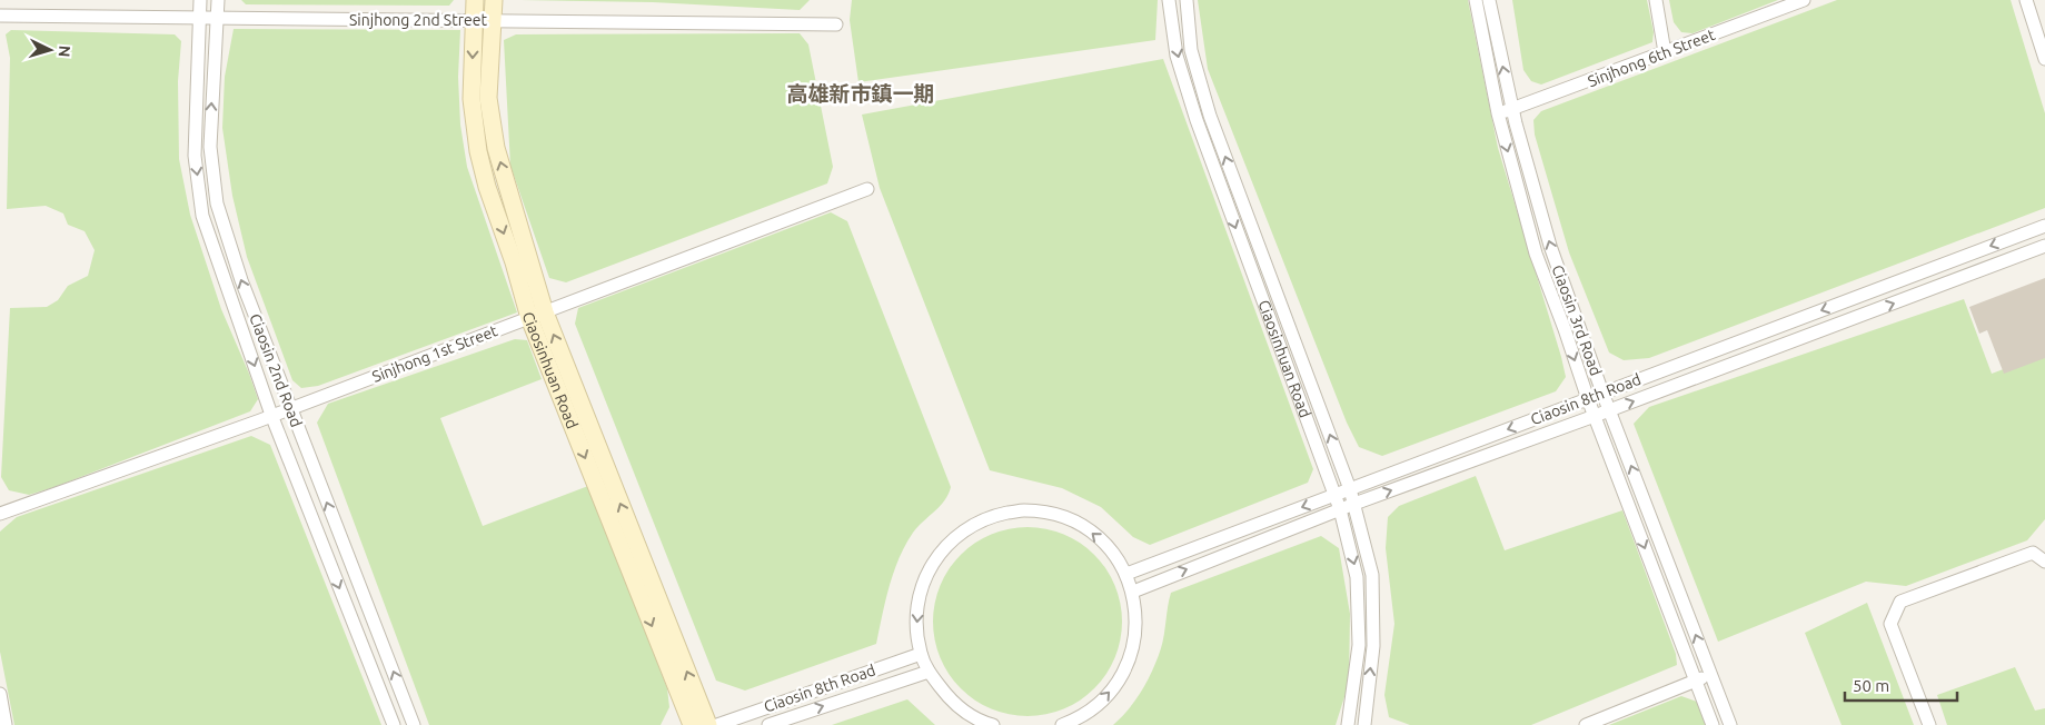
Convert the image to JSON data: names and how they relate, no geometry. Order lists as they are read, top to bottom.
{
  "streets": {
    "street": [
      "Sinjhong 2nd Street",
      "Sinjhong 6th Street",
      "Ciaosin 3rd Road",
      "Sinjhong 1st Street",
      "Ciaosinhuan Road",
      "Ciaosin 2nd Road",
      "Ciaosin 8th Road"
    ]
  },
  "crossings": [
    ["Sinjhong 2nd Street", "Ciaosinhuan Road"],
    ["Sinjhong 2nd Street", "Ciaosin 2nd Road"],
    ["Sinjhong 6th Street", "Ciaosin 3rd Road"],
    ["Ciaosin 3rd Road", "Ciaosin 8th Road"],
    ["Sinjhong 1st Street", "Ciaosinhuan Road"],
    ["Sinjhong 1st Street", "Ciaosin 2nd Road"],
    ["Ciaosinhuan Road", "Ciaosin 8th Road"]
  ],
  "districts": ["高雄新市鎮一期"],
  "scale_bar": "50 m",
  "north": "right"
}
